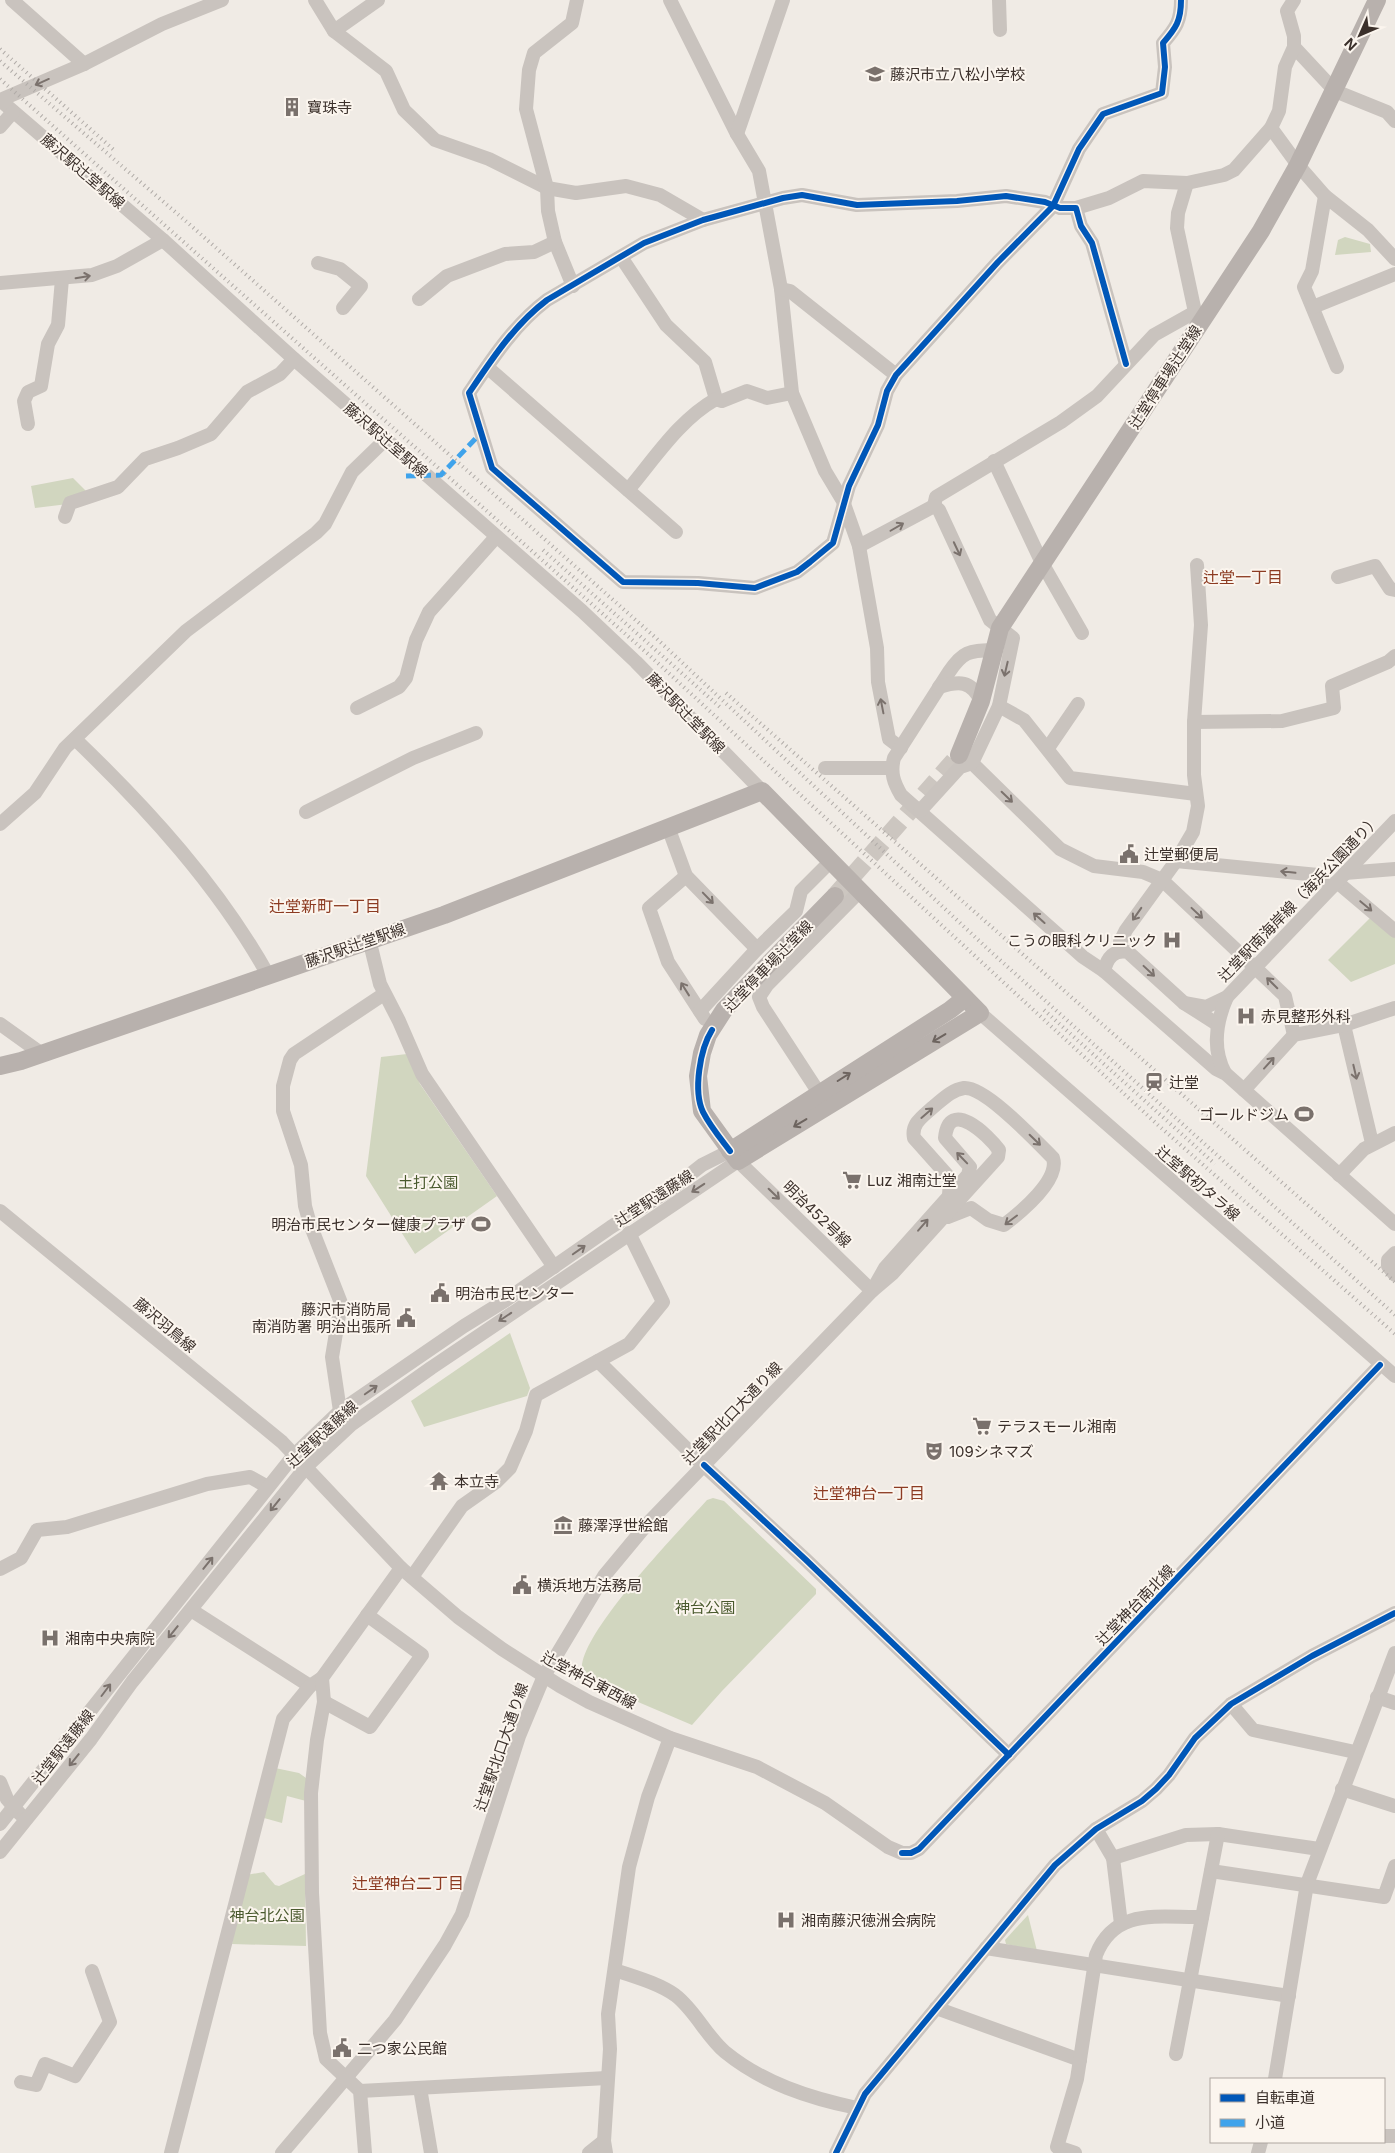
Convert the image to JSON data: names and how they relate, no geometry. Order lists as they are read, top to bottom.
{
  "streets": {
    "main road": ["藤沢駅辻堂駅線", "辻堂停車場辻堂線"],
    "street": [
      "辻堂駅南海岸線（海浜公園通り）",
      "辻堂駅初タラ線",
      "辻堂駅遠藤線",
      "明治452号線",
      "藤沢羽鳥線",
      "辻堂駅北口大通り線",
      "辻堂神台南北線",
      "辻堂神台東西線"
    ]
  },
  "crossings": [
    ["藤沢駅辻堂駅線", "辻堂駅初タラ線"],
    ["辻堂停車場辻堂線", "辻堂駅遠藤線"],
    ["辻堂停車場辻堂線", "明治452号線"],
    ["辻堂駅初タラ線", "辻堂神台南北線"],
    ["辻堂駅遠藤線", "明治452号線"],
    ["辻堂駅遠藤線", "藤沢羽鳥線"],
    ["辻堂駅遠藤線", "辻堂神台東西線"],
    ["明治452号線", "辻堂駅北口大通り線"],
    ["藤沢羽鳥線", "辻堂神台東西線"],
    ["辻堂駅北口大通り線", "辻堂神台東西線"],
    ["辻堂神台南北線", "辻堂神台東西線"]
  ],
  "one_way": ["明治452号線"],
  "districts": [
    "辻堂一丁目",
    "辻堂新町一丁目",
    "辻堂神台一丁目",
    "辻堂神台二丁目"
  ],
  "parks": ["土打公園", "神台公園", "神台北公園"],
  "places": {
    "school or university": ["藤沢市立八松小学校"],
    "building": ["寶珠寺"],
    "public building": [
      "辻堂郵便局",
      "明治市民センター",
      "藤沢市消防局 南消防署 明治出張所",
      "横浜地方法務局",
      "二つ家公民館"
    ],
    "hospital": [
      "こうの眼科クリニック",
      "赤見整形外科",
      "湘南中央病院",
      "湘南藤沢徳洲会病院"
    ],
    "station": ["辻堂"],
    "sports": ["ゴールドジム", "明治市民センター健康プラザ"],
    "supermarket": ["Luz 湘南辻堂", "テラスモール湘南"],
    "theatre": ["109シネマズ"],
    "temple": ["本立寺"],
    "museum": ["藤澤浮世絵館"]
  },
  "legend": ["自転車道", "小道"],
  "north": "bottom left"
}
